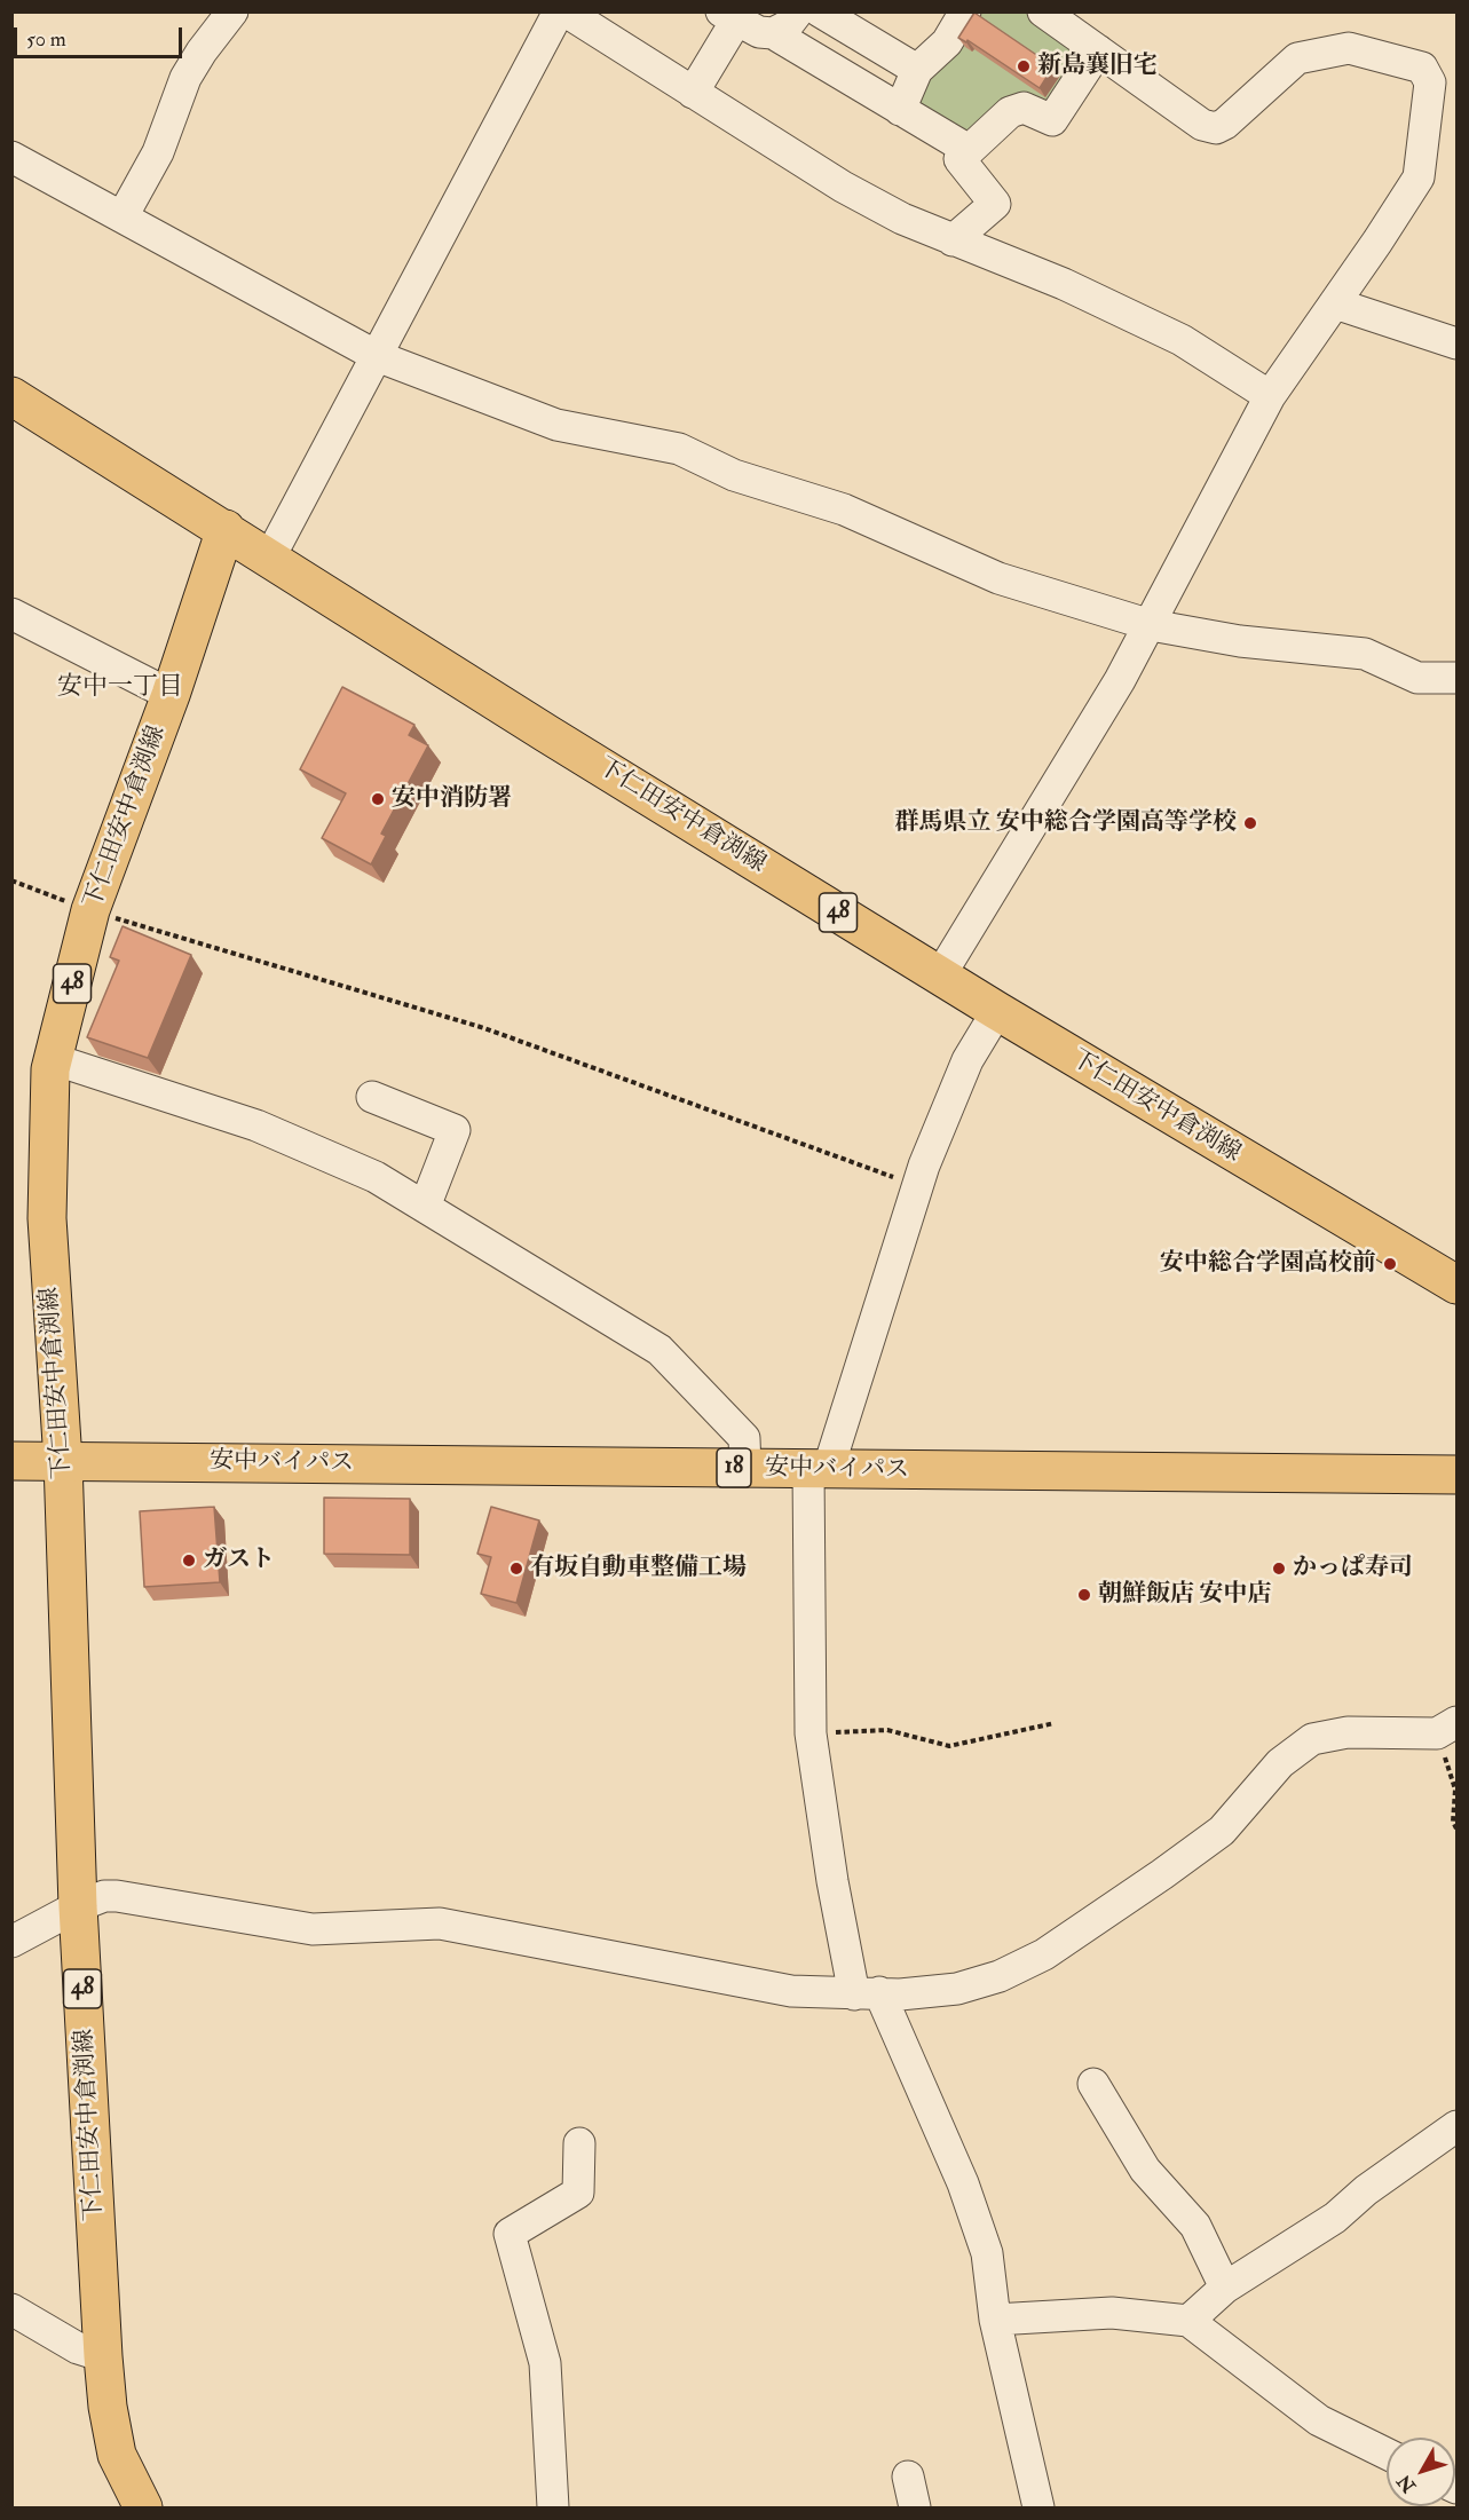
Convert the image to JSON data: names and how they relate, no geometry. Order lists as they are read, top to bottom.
{
  "streets": {
    "main road": [
      "下仁田安中倉渕線",
      "48",
      "安中バイパス",
      "18"
    ]
  },
  "crossings": [
    ["下仁田安中倉渕線", "安中バイパス"]
  ],
  "districts": ["安中一丁目"],
  "places": [
    "新島襄旧宅",
    "安中消防署",
    "群馬県立 安中総合学園高等学校",
    "安中総合学園高校前",
    "ガスト",
    "有坂自動車整備工場",
    "かっぱ寿司",
    "朝鮮飯店 安中店"
  ],
  "scale_bar": "50 m",
  "north": "bottom left"
}
